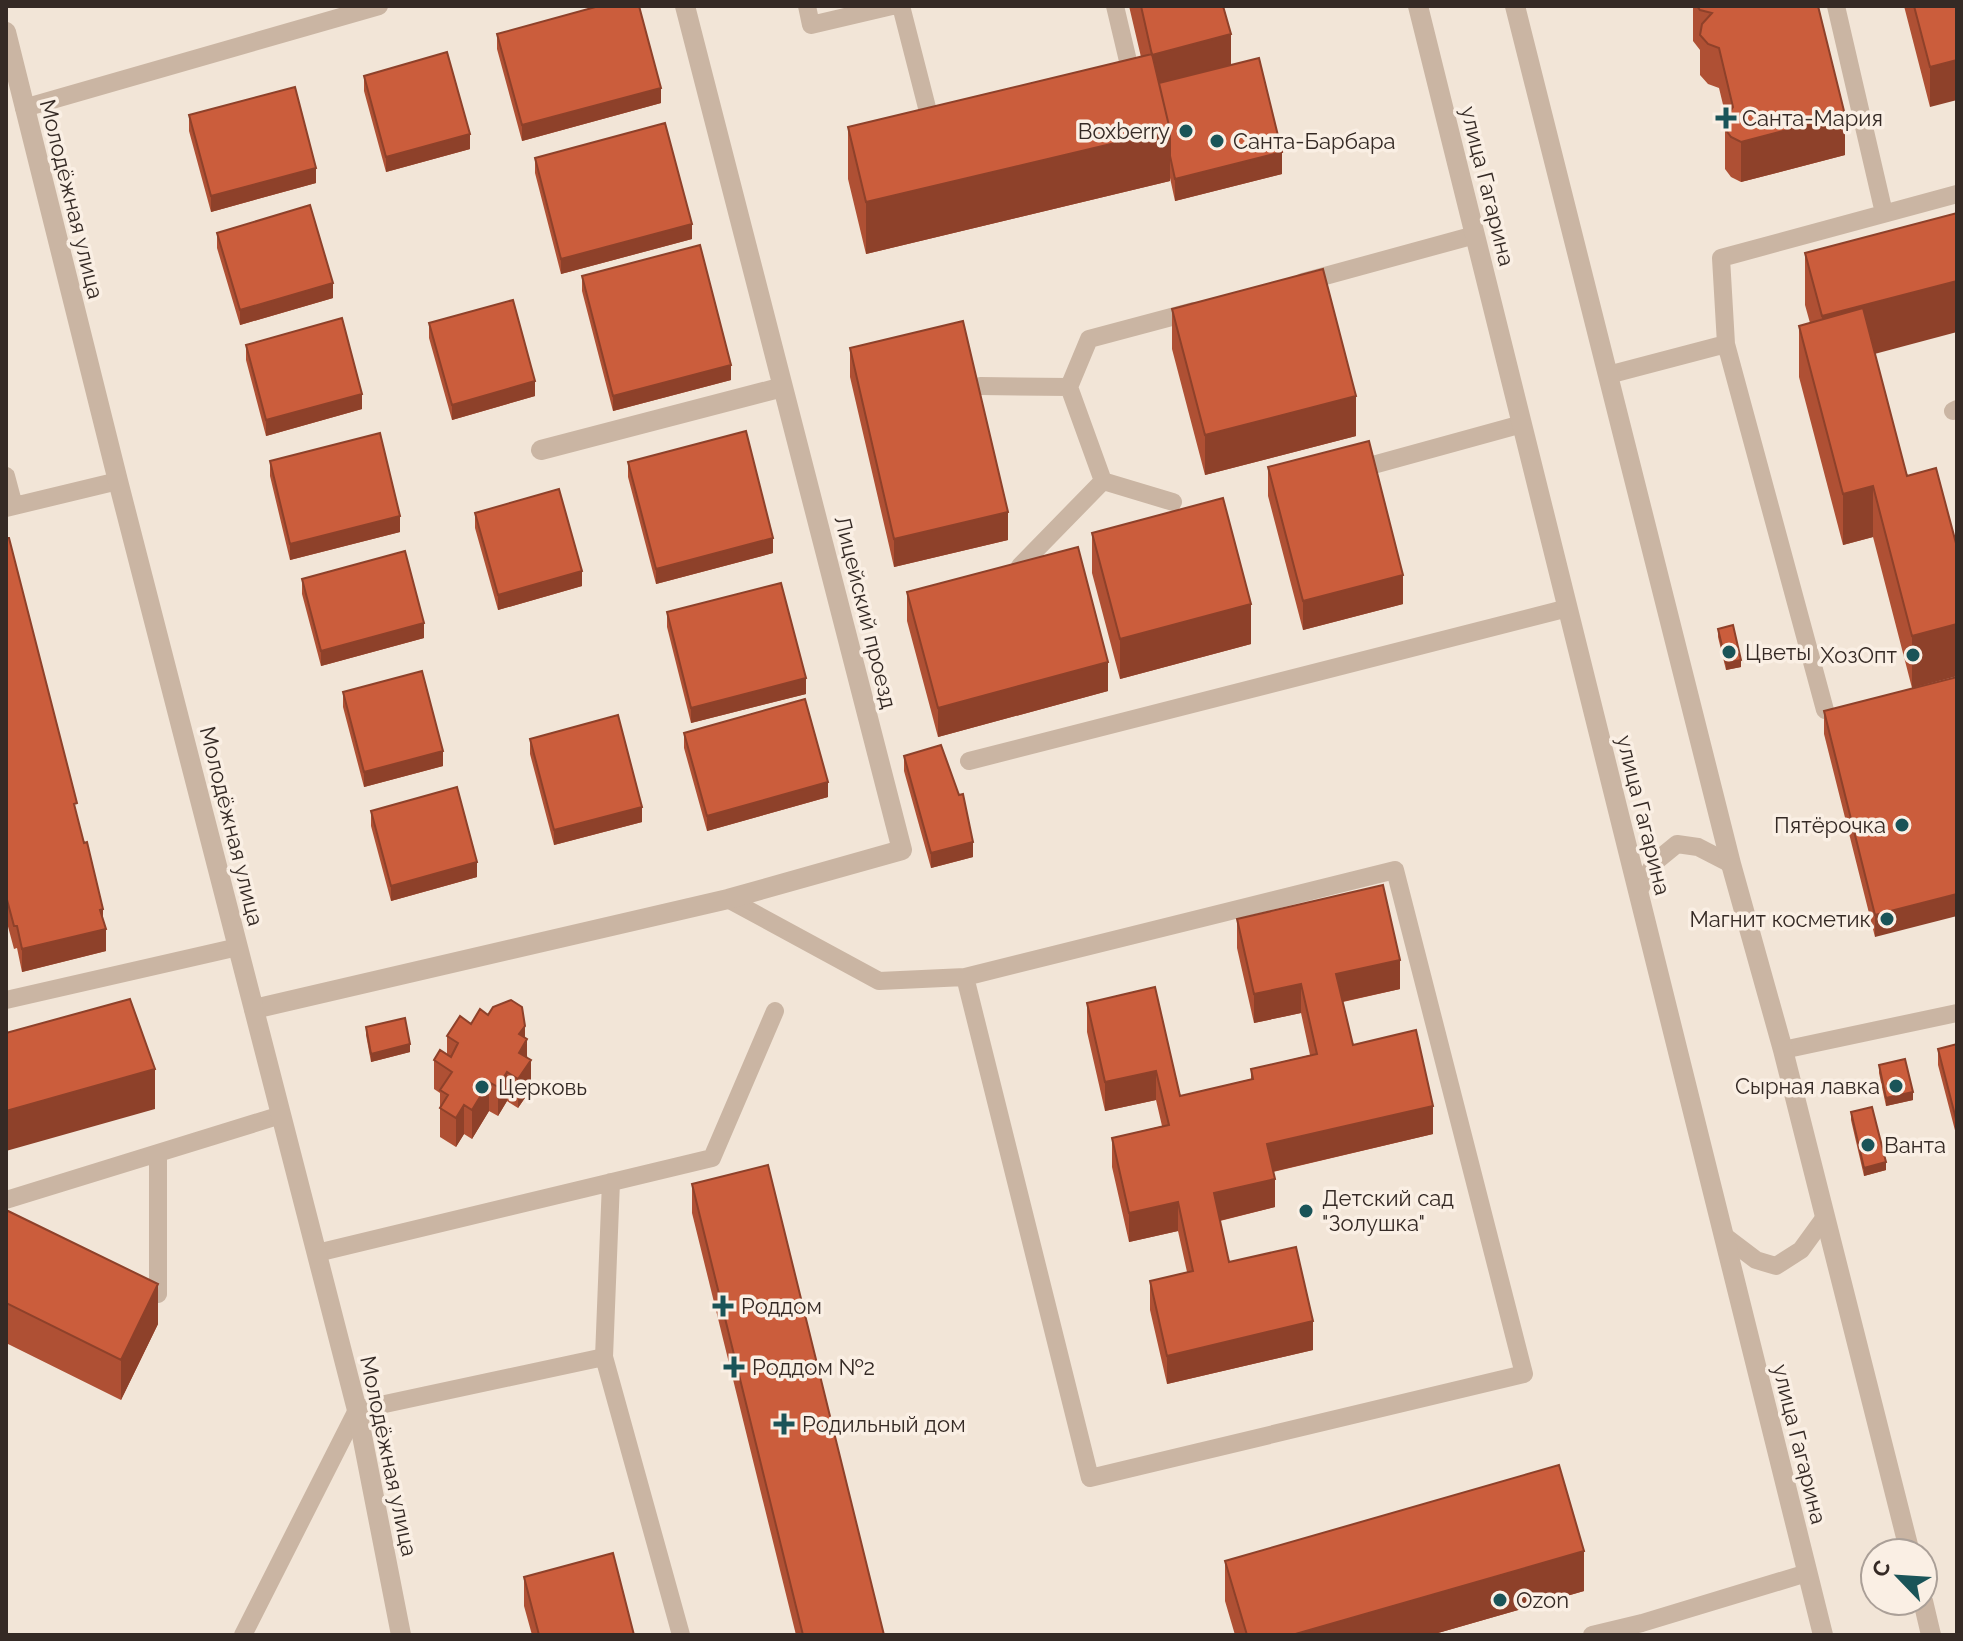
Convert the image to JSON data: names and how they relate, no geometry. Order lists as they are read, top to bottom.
{
  "streets": {
    "street": ["улица Гагарина", "Молодёжная улица", "Лицейский проезд"]
  },
  "places": {
    "health": [
      "Санта-Мария",
      "Роддом",
      "Роддом №2",
      "Родильный дом"
    ],
    "other": [
      "Boxberry",
      "Санта-Барбара",
      "Цветы",
      "ХозОпт",
      "Пятёрочка",
      "Магнит косметик",
      "Сырная лавка",
      "Церковь",
      "Ванта",
      "Детский сад \"Золушка\"",
      "Ozon"
    ]
  },
  "north": "top left"
}
